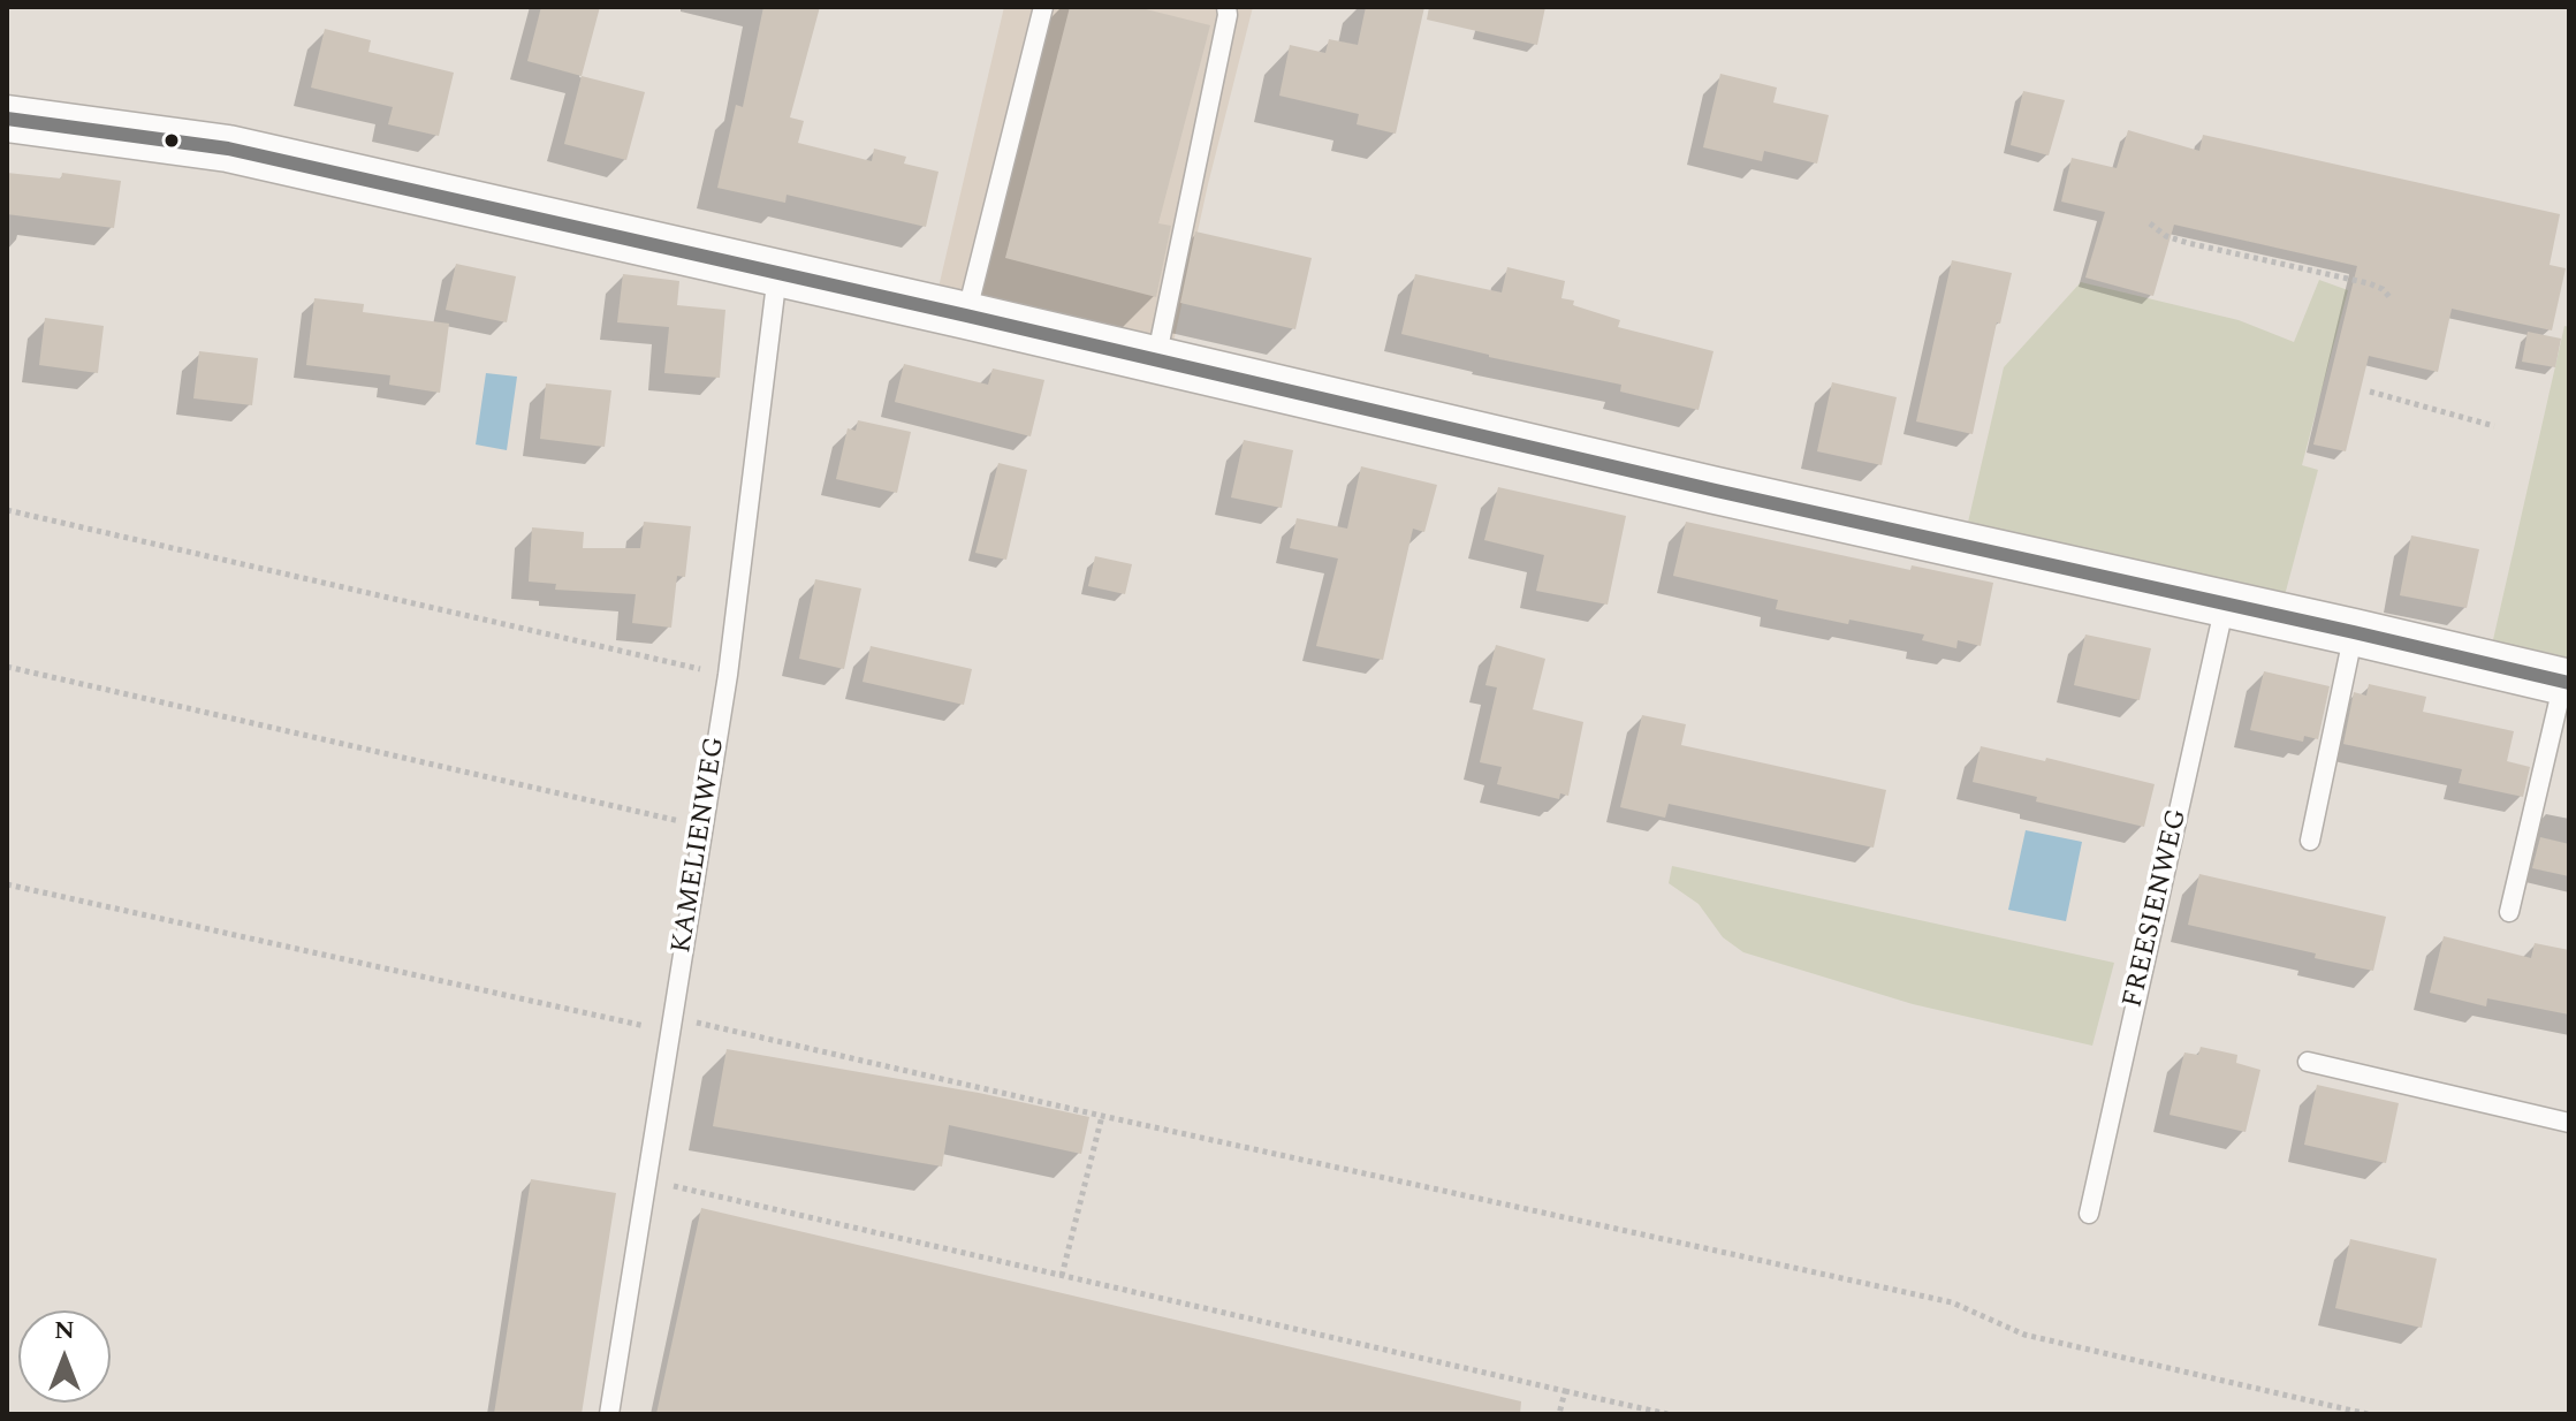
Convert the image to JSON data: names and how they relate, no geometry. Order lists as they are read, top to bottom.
{
  "streets": {
    "lane": ["KAMELIENWEG", "FREESIENWEG"]
  },
  "north": "top"
}
